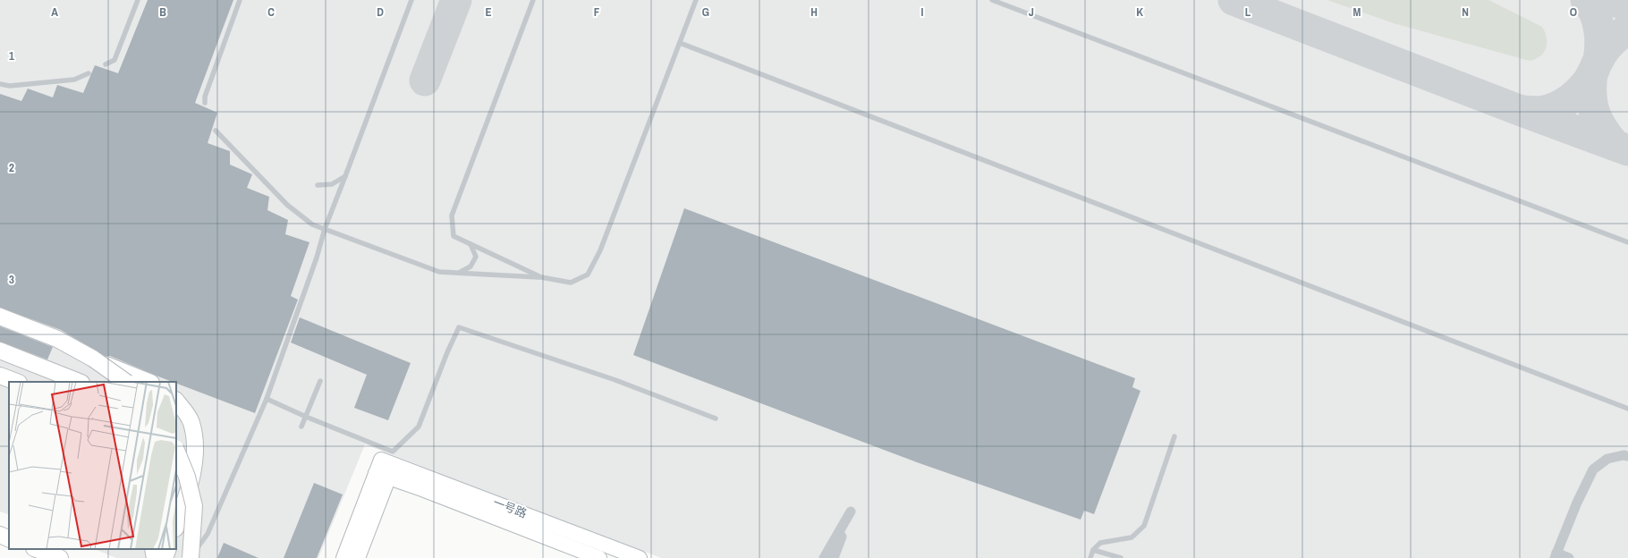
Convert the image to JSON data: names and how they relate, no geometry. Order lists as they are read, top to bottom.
{
  "streets": {
    "main road": ["一号路"]
  },
  "grid": {
    "columns": [
      "A",
      "B",
      "C",
      "D",
      "E",
      "F",
      "G",
      "H",
      "I",
      "J",
      "K",
      "L",
      "M",
      "N",
      "O"
    ],
    "rows": ["1", "2", "3"]
  }
}
